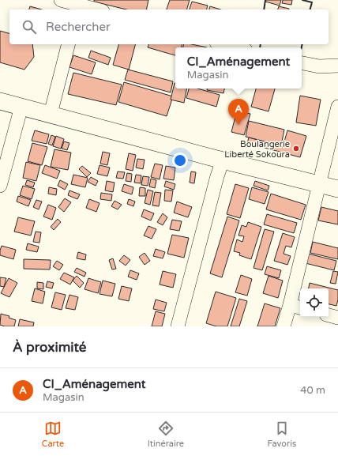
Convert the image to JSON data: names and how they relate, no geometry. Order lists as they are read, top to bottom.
{
  "places": ["Boulangerie Liberté Sokoura"],
  "page": {
    "search": "Rechercher",
    "popup": ["CI_Aménagement", "Magasin"],
    "pins": "A",
    "heading": "À proximité",
    "list": [
      {
        "mark": "A",
        "name": "CI_Aménagement",
        "note": "Magasin",
        "value": "40 m"
      }
    ],
    "nav": ["Carte", "Itinéraire", "Favoris"]
  }
}
